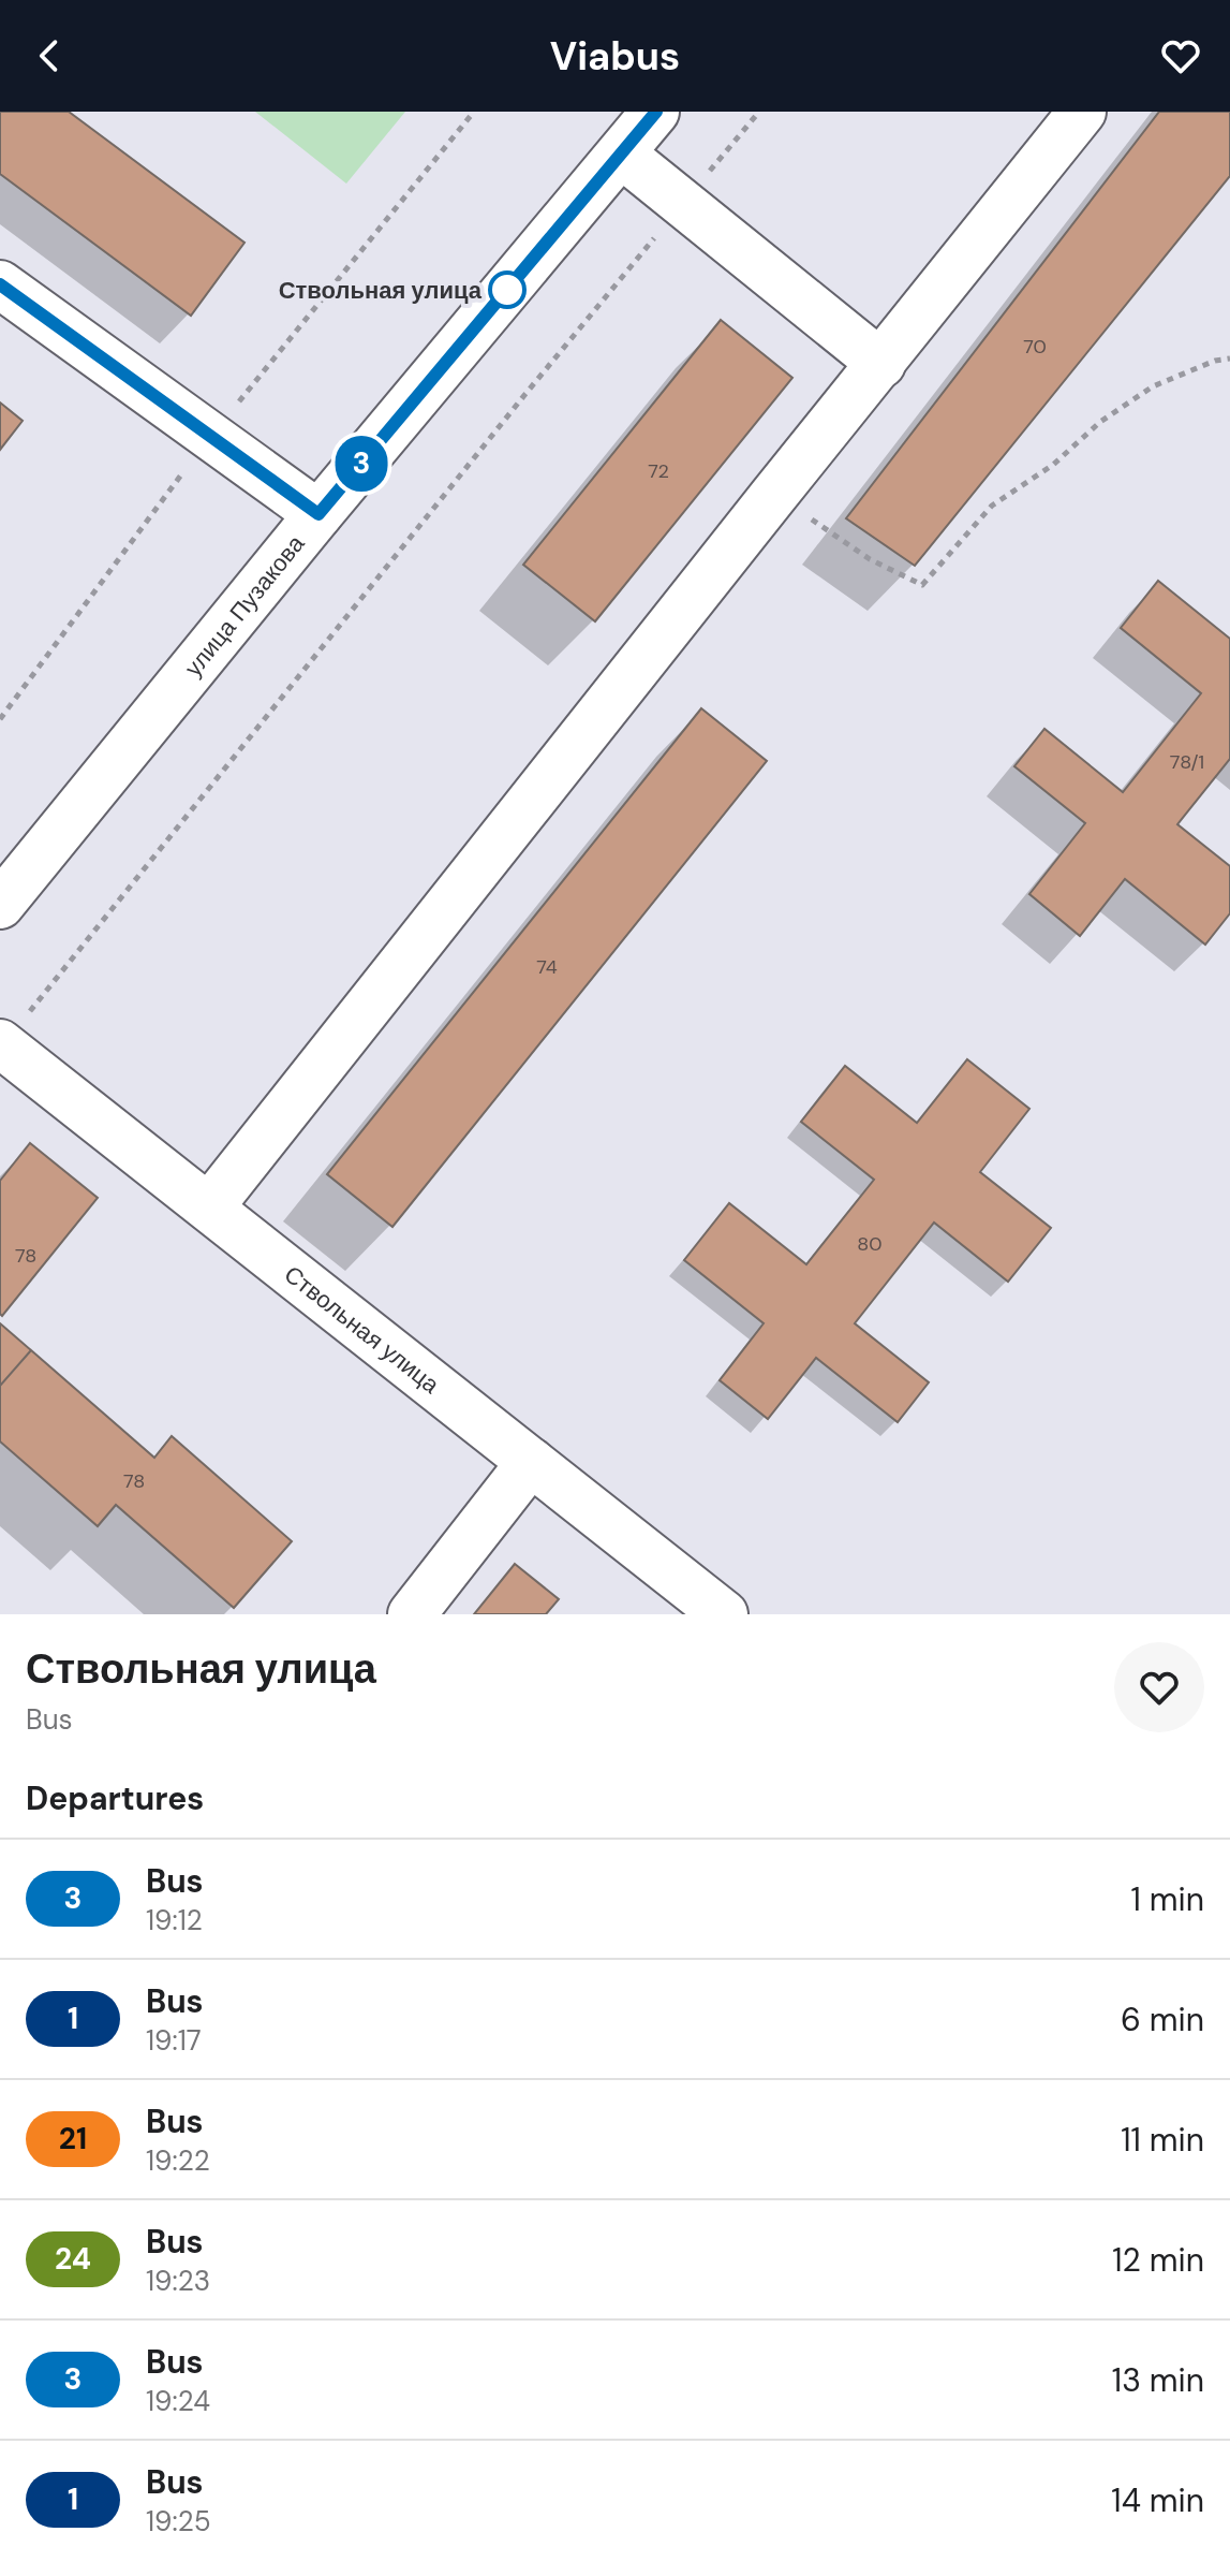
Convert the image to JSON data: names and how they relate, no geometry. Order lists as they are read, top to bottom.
{
  "streets": {
    "street": ["улица Пузакова", "Ствольная улица"]
  },
  "places": ["Ствольная улица"],
  "lines": ["bus line 3"],
  "house_numbers": [
    "70",
    "72",
    "78/1",
    "74",
    "80",
    "78",
    "78"
  ],
  "page": {
    "header": "Viabus",
    "on_map": "3",
    "heading": [
      ["Ствольная улица", "Bus"],
      "Departures"
    ],
    "list": [
      {
        "mark": "3",
        "name": "Bus",
        "note": "19:12",
        "value": "1 min"
      },
      {
        "mark": "1",
        "name": "Bus",
        "note": "19:17",
        "value": "6 min"
      },
      {
        "mark": "21",
        "name": "Bus",
        "note": "19:22",
        "value": "11 min"
      },
      {
        "mark": "24",
        "name": "Bus",
        "note": "19:23",
        "value": "12 min"
      },
      {
        "mark": "3",
        "name": "Bus",
        "note": "19:24",
        "value": "13 min"
      },
      {
        "mark": "1",
        "name": "Bus",
        "note": "19:25",
        "value": "14 min"
      }
    ]
  }
}
